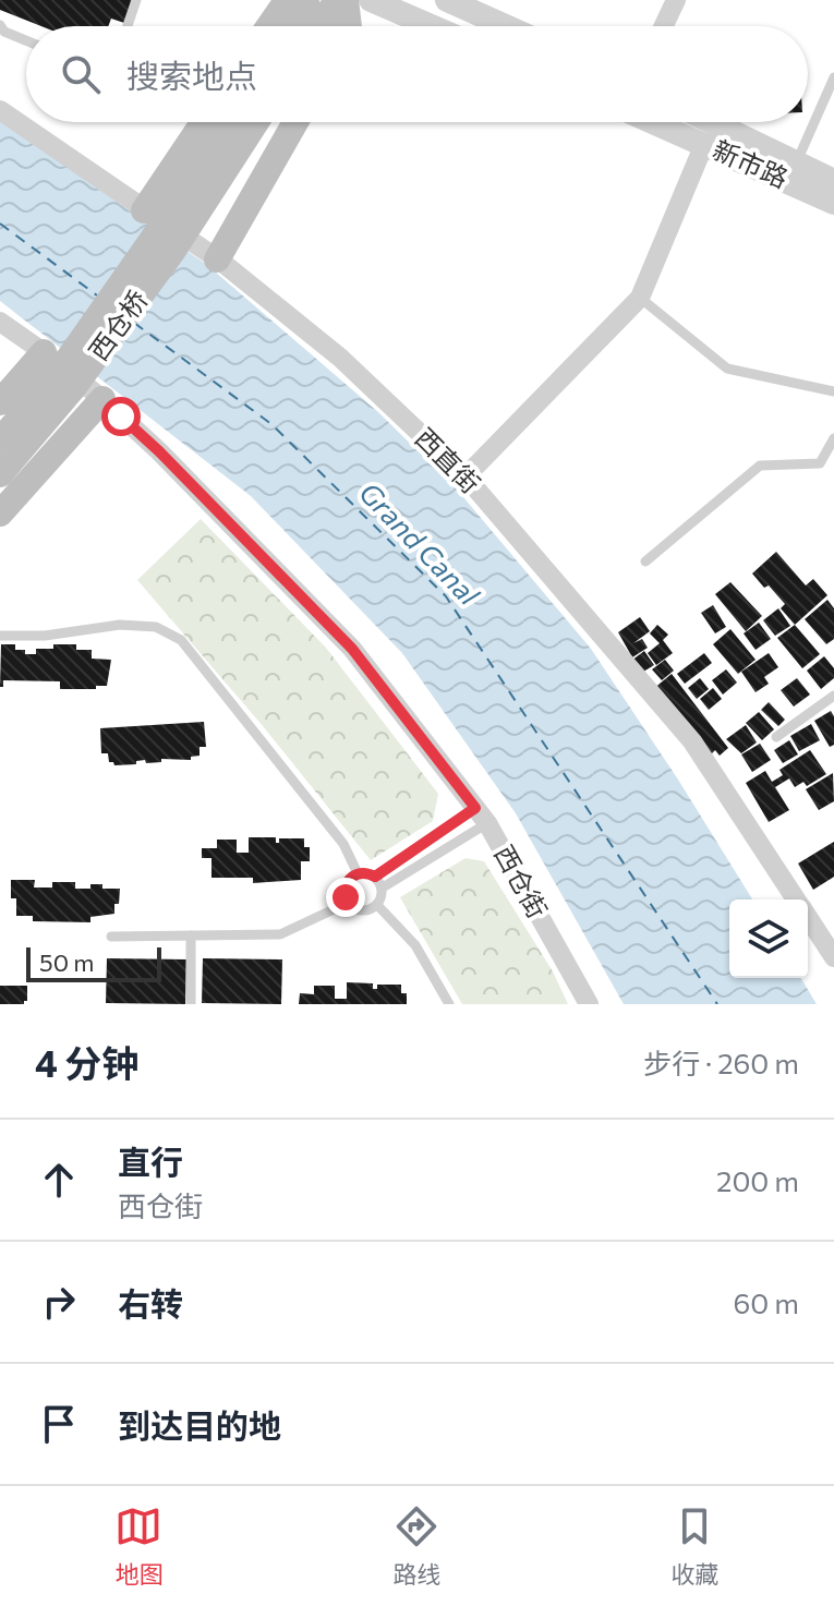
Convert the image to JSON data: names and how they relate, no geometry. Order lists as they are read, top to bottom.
{
  "streets": {
    "main road": ["西仓桥"],
    "street": ["新市路", "西直街", "西仓街"]
  },
  "water": ["Grand Canal"],
  "scale_bar": "50 m",
  "page": {
    "search": "搜索地点",
    "scale": "50 m",
    "heading": ["4 分钟", "步行 · 260 m"],
    "list": [
      ["直行", "西仓街", "200 m"],
      ["右转", "60 m"],
      "到达目的地"
    ],
    "nav": ["地图", "路线", "收藏"]
  }
}
